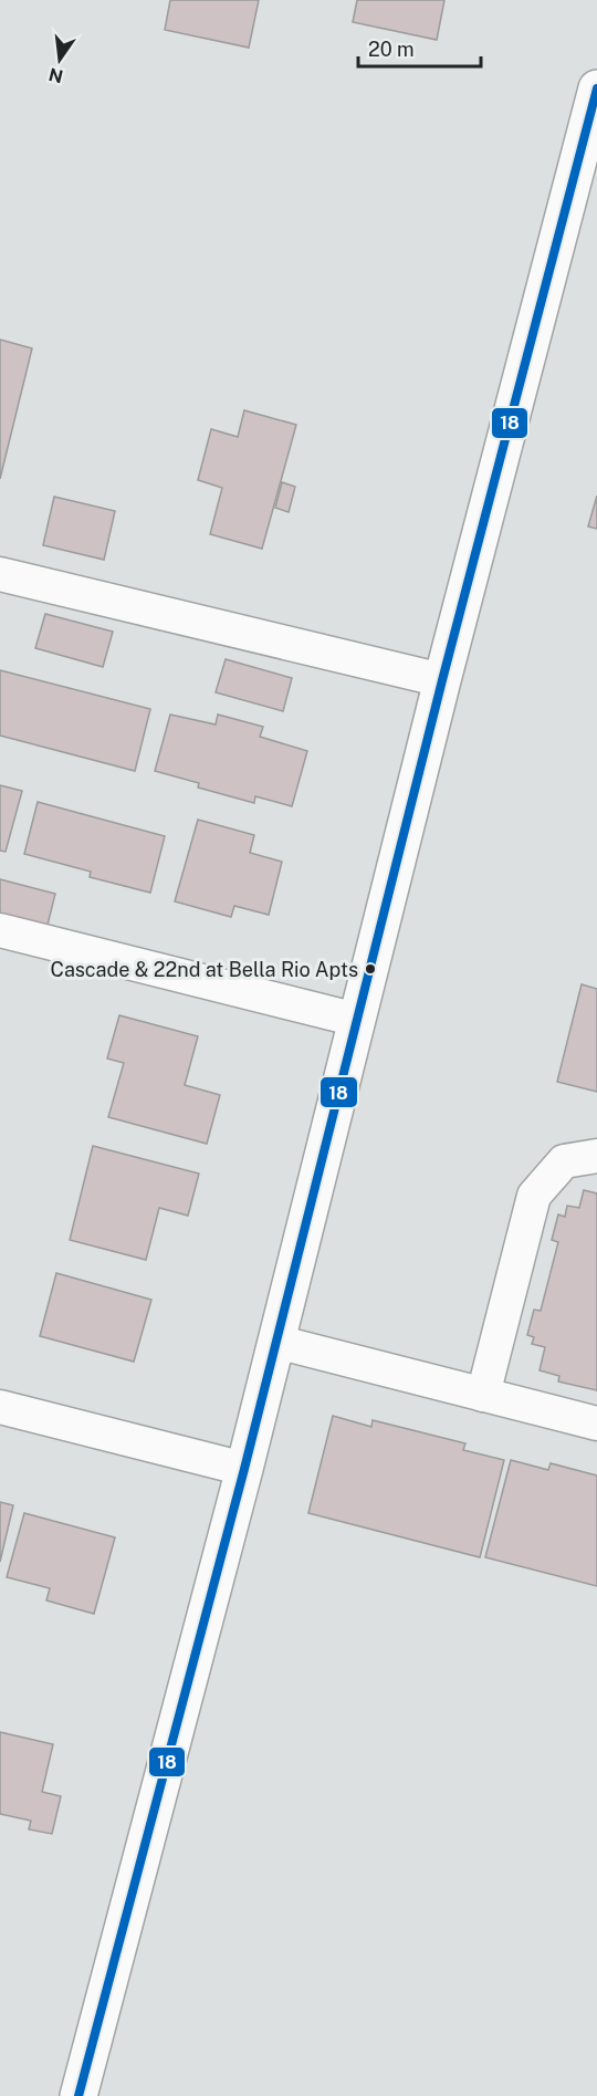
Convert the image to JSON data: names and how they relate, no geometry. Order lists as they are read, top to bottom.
{
  "places": ["Cascade & 22nd at Bella Rio Apts"],
  "lines": ["transit line 18"],
  "scale_bar": "20 m",
  "north": "bottom"
}
